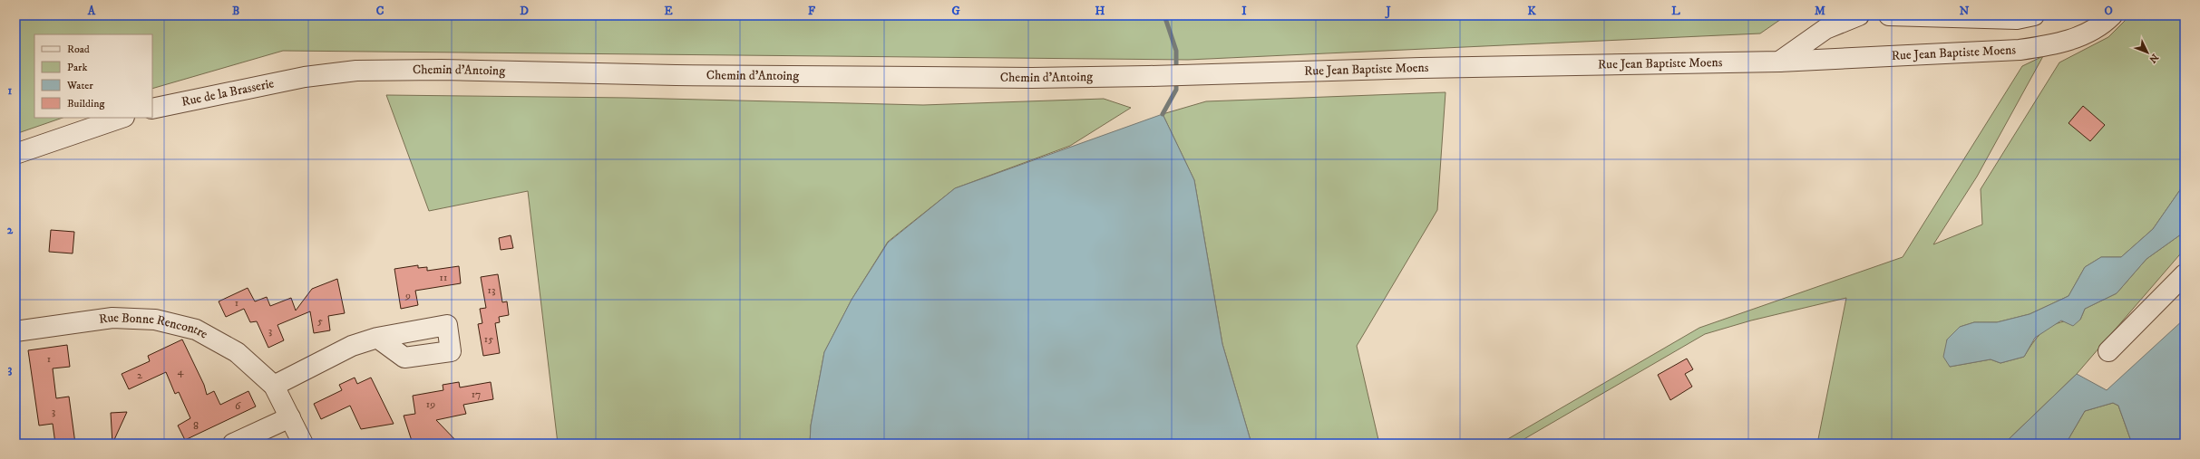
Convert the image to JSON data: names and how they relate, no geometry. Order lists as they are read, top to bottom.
{
  "streets": {
    "street": [
      "Rue Jean Baptiste Moens",
      "Chemin d'Antoing",
      "Rue de la Brasserie",
      "Rue Bonne Rencontre"
    ]
  },
  "crossings": [
    ["Rue Jean Baptiste Moens", "Chemin d'Antoing"],
    ["Chemin d'Antoing", "Rue de la Brasserie"]
  ],
  "house_numbers": [
    "11",
    "13",
    "9",
    "1",
    "5",
    "3",
    "15",
    "1",
    "4",
    "2",
    "17",
    "19",
    "6",
    "3",
    "8"
  ],
  "legend": [
    "Road",
    "Park",
    "Water",
    "Building"
  ],
  "north": "bottom right",
  "grid": {
    "columns": [
      "A",
      "B",
      "C",
      "D",
      "E",
      "F",
      "G",
      "H",
      "I",
      "J",
      "K",
      "L",
      "M",
      "N",
      "O"
    ],
    "rows": ["1", "2", "3"]
  }
}
